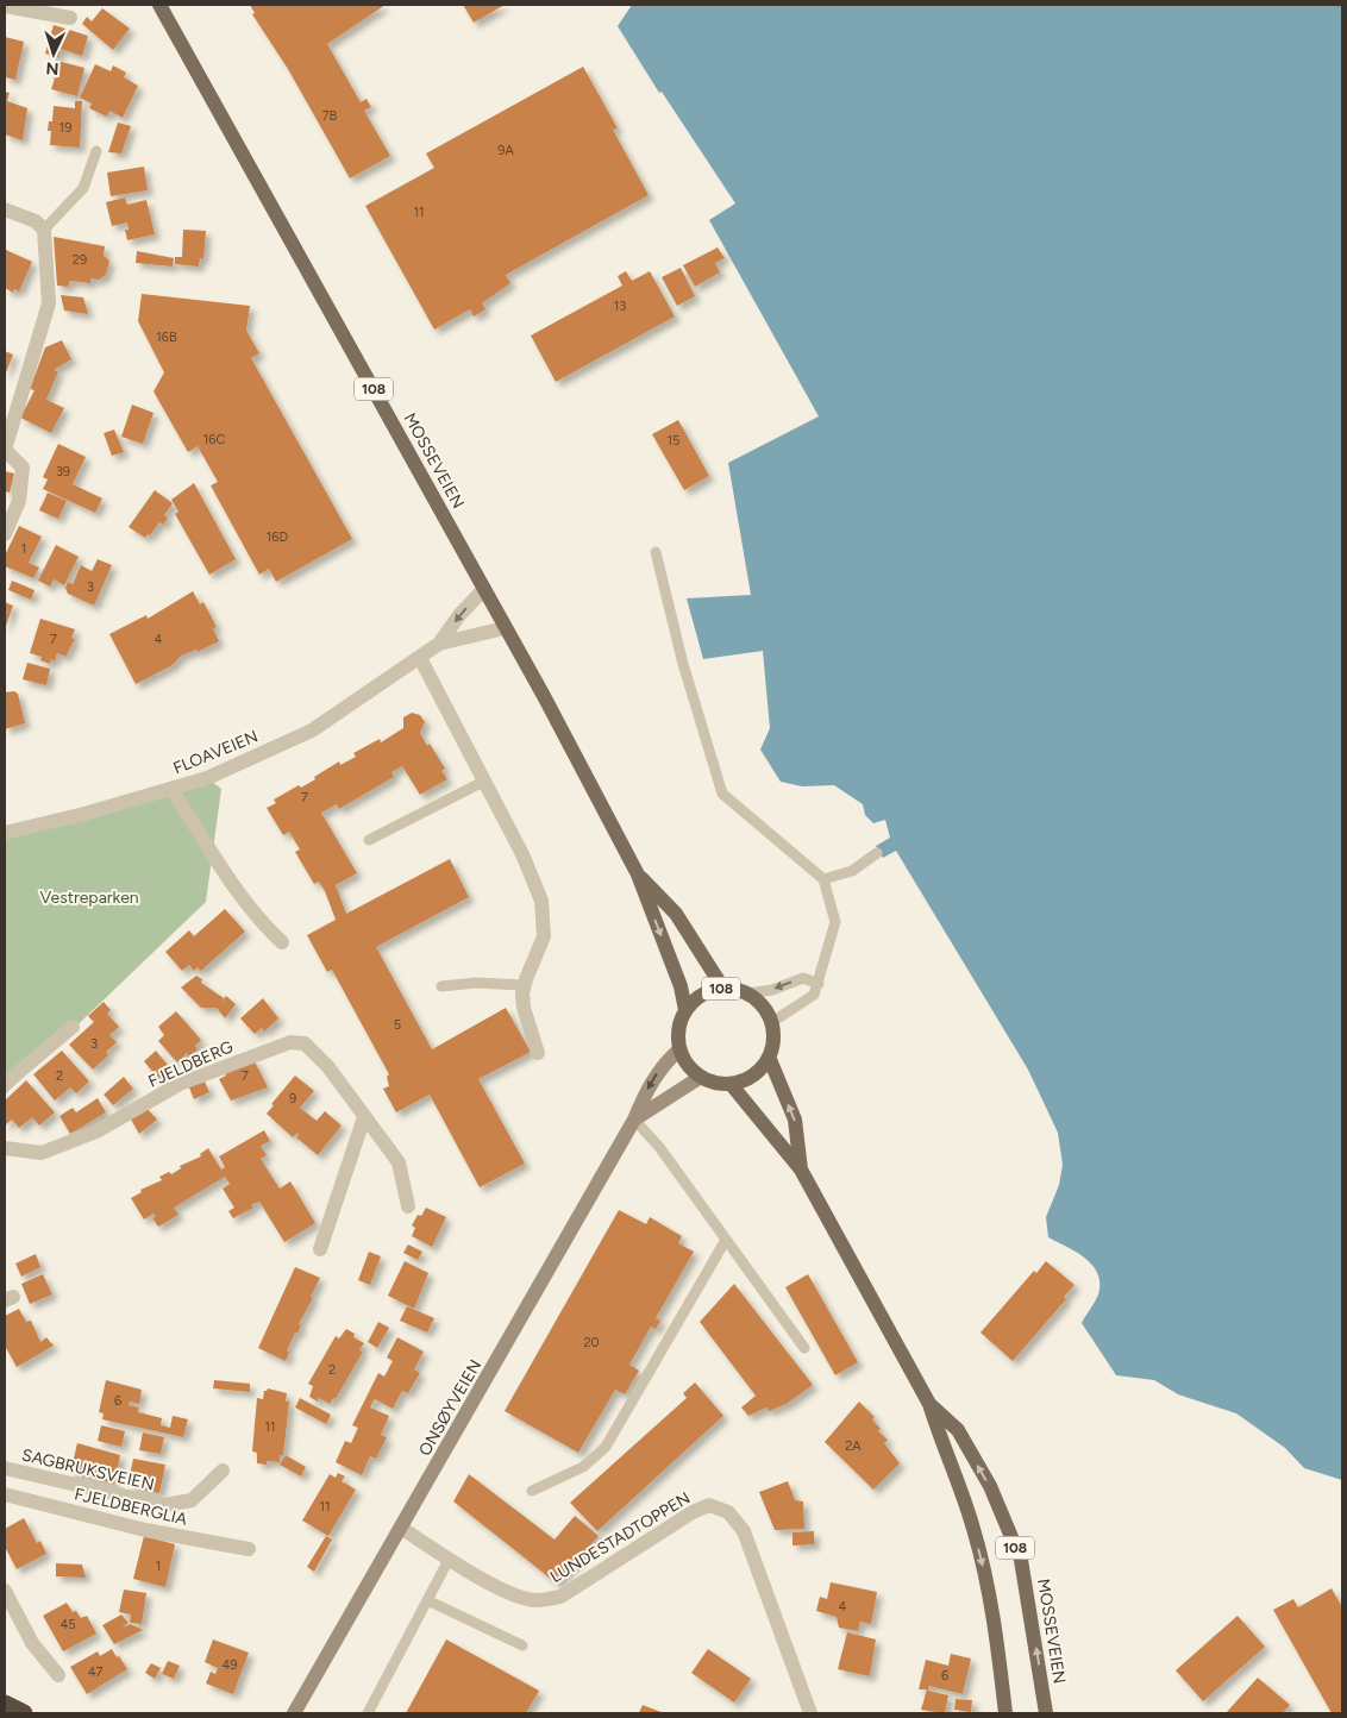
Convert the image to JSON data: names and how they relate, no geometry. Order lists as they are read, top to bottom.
{
  "streets": {
    "main road": ["108", "MOSSEVEIEN"],
    "street": [
      "FLOAVEIEN",
      "FJELDBERG",
      "ONSØYVEIEN",
      "SAGBRUKSVEIEN",
      "FJELDBERGLIA",
      "LUNDESTADTOPPEN"
    ]
  },
  "crossings": [
    ["108", "MOSSEVEIEN"],
    ["108", "ONSØYVEIEN"],
    ["MOSSEVEIEN", "FLOAVEIEN"],
    ["MOSSEVEIEN", "ONSØYVEIEN"],
    ["ONSØYVEIEN", "LUNDESTADTOPPEN"]
  ],
  "parks": ["Vestreparken"],
  "house_numbers": [
    "7B",
    "19",
    "9A",
    "11",
    "29",
    "13",
    "16B",
    "16C",
    "15",
    "39",
    "16D",
    "1",
    "3",
    "7",
    "4",
    "7",
    "5",
    "3",
    "2",
    "7",
    "9",
    "20",
    "2",
    "6",
    "11",
    "2A",
    "11",
    "1",
    "4",
    "45",
    "49",
    "47",
    "6"
  ],
  "north": "bottom"
}
